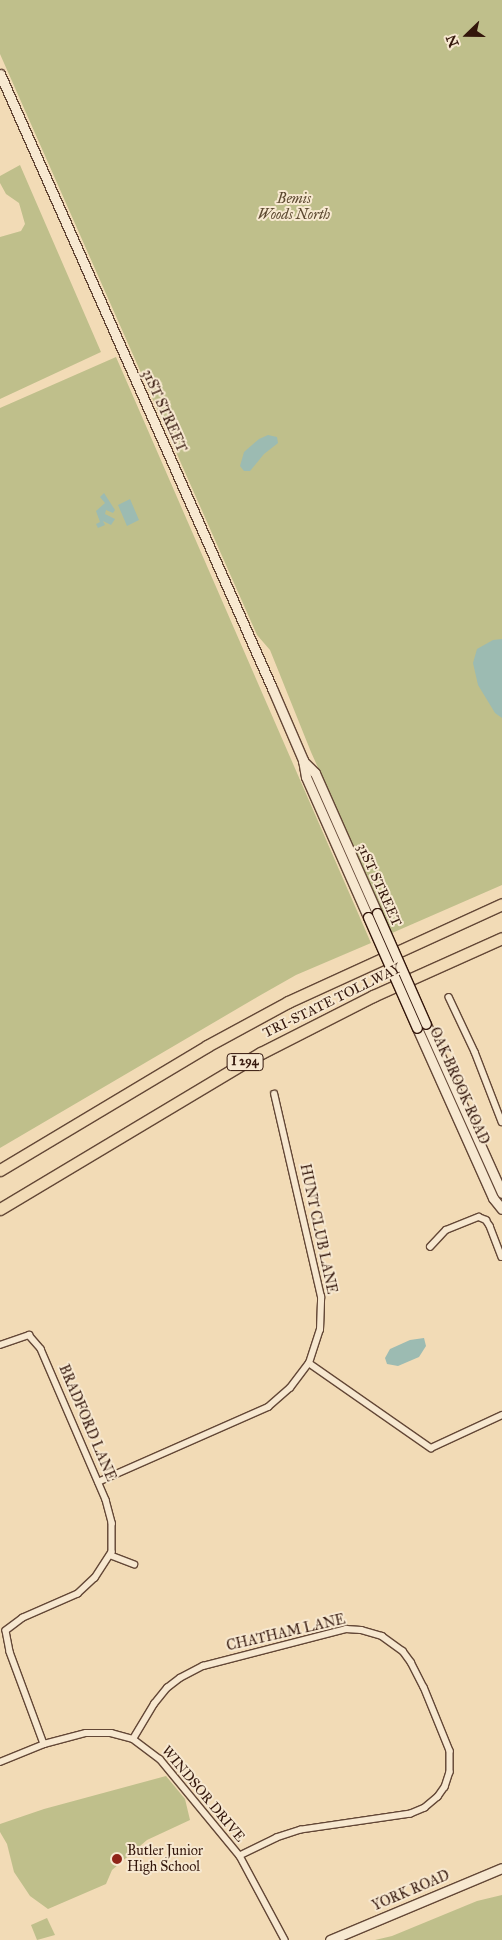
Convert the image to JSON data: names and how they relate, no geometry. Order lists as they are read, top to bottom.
{
  "streets": {
    "highway": ["TRI-STATE TOLLWAY", "I 294"],
    "main road": ["31ST STREET", "OAK BROOK ROAD", "YORK ROAD"],
    "street": [
      "HUNT CLUB LANE",
      "BRADFORD LANE",
      "CHATHAM LANE",
      "WINDSOR DRIVE"
    ]
  },
  "crossings": [
    ["31ST STREET", "OAK BROOK ROAD"],
    ["HUNT CLUB LANE", "BRADFORD LANE"],
    ["BRADFORD LANE", "WINDSOR DRIVE"],
    ["CHATHAM LANE", "WINDSOR DRIVE"]
  ],
  "parks": ["Bemis Woods North"],
  "places": ["Butler Junior High School"],
  "north": "left"
}
